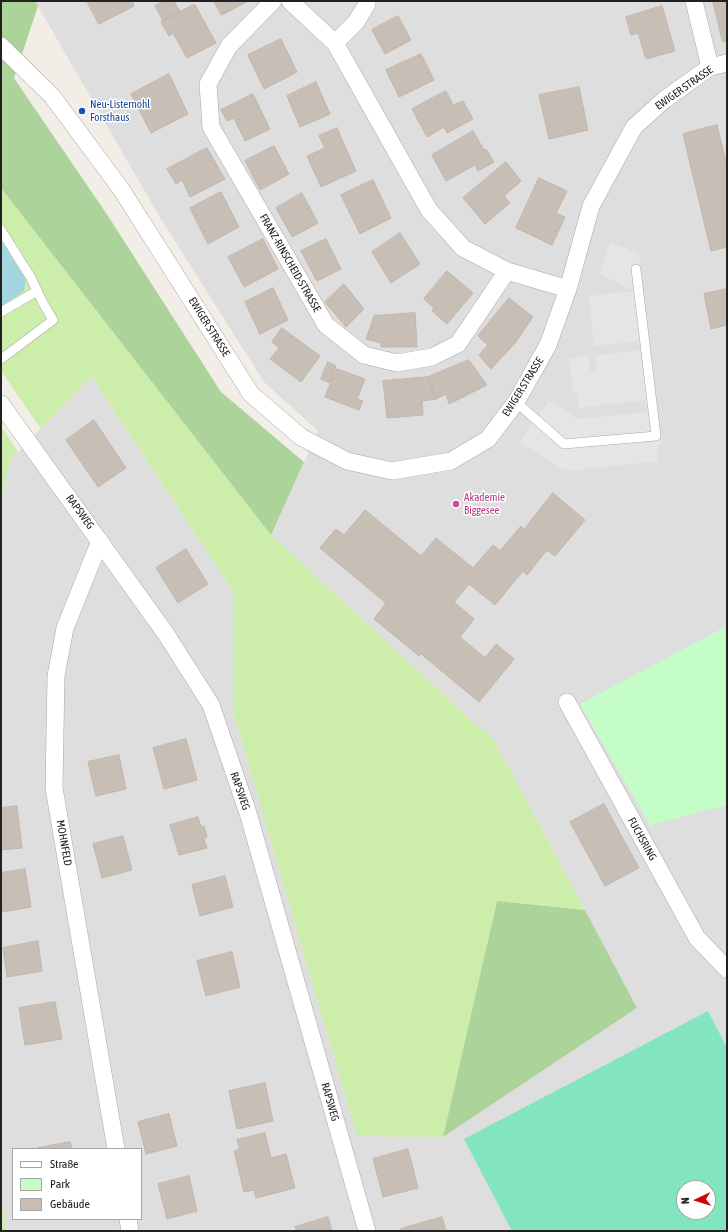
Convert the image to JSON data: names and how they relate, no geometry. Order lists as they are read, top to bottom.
{
  "streets": {
    "street": [
      "EWIGER STRASSE",
      "FRANZ-RINSCHEID-STRASSE",
      "RAPSWEG",
      "FUCHSRING",
      "MOHNFELD"
    ]
  },
  "crossings": [
    ["RAPSWEG", "MOHNFELD"]
  ],
  "places": ["Neu-Listernohl Forsthaus", "Akademie Biggesee"],
  "legend": ["Straße", "Park", "Gebäude"],
  "north": "left"
}
